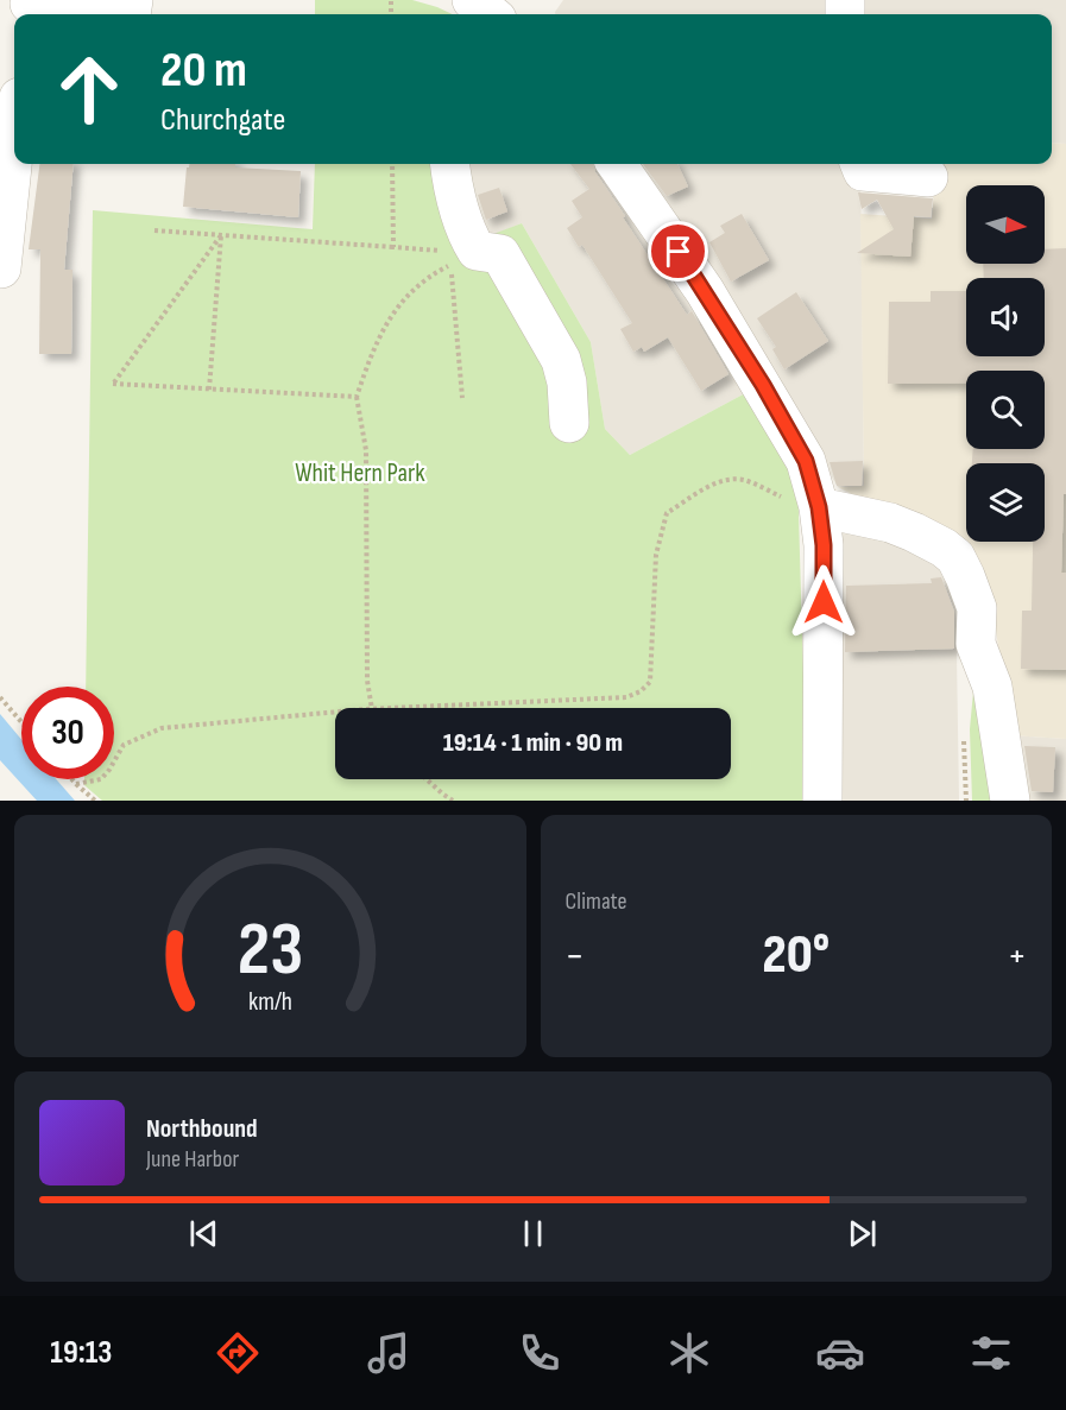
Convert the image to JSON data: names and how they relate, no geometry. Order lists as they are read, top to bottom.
{
  "parks": ["Whit Hern Park"],
  "north": "right",
  "page": {
    "turn": ["20 m", "Churchgate"],
    "limit": "30",
    "trip": "19:14 · 1 min · 90 m",
    "tile": "Climate",
    "heat": ["−", "20°", "+"],
    "song": ["Northbound", "June Harbor"],
    "tabs": "19:13",
    "gauge": ["23", "km/h"]
  }
}
